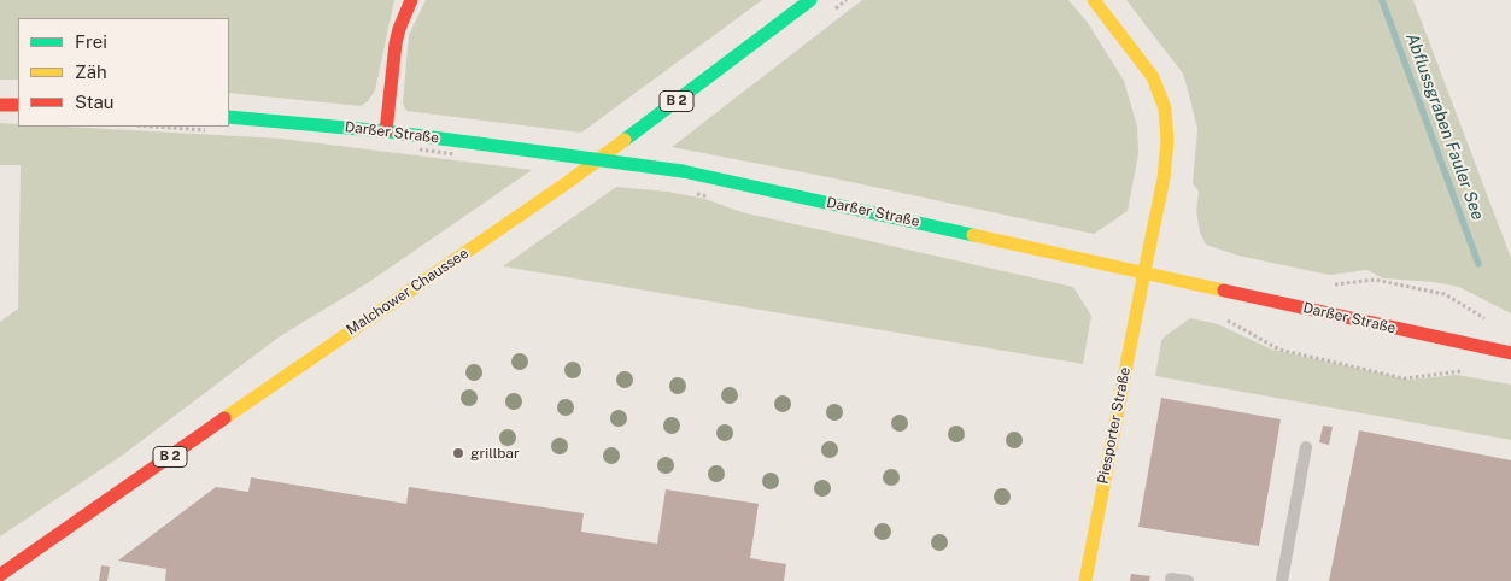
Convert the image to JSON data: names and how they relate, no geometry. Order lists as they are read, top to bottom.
{
  "streets": {
    "main road": [
      "B 2",
      "Darßer Straße",
      "Malchower Chaussee",
      "Piesporter Straße"
    ]
  },
  "crossings": [
    ["Darßer Straße", "Piesporter Straße"]
  ],
  "water": ["Abflussgraben Fauler See"],
  "places": ["grillbar"],
  "legend": ["Frei", "Zäh", "Stau"]
}
